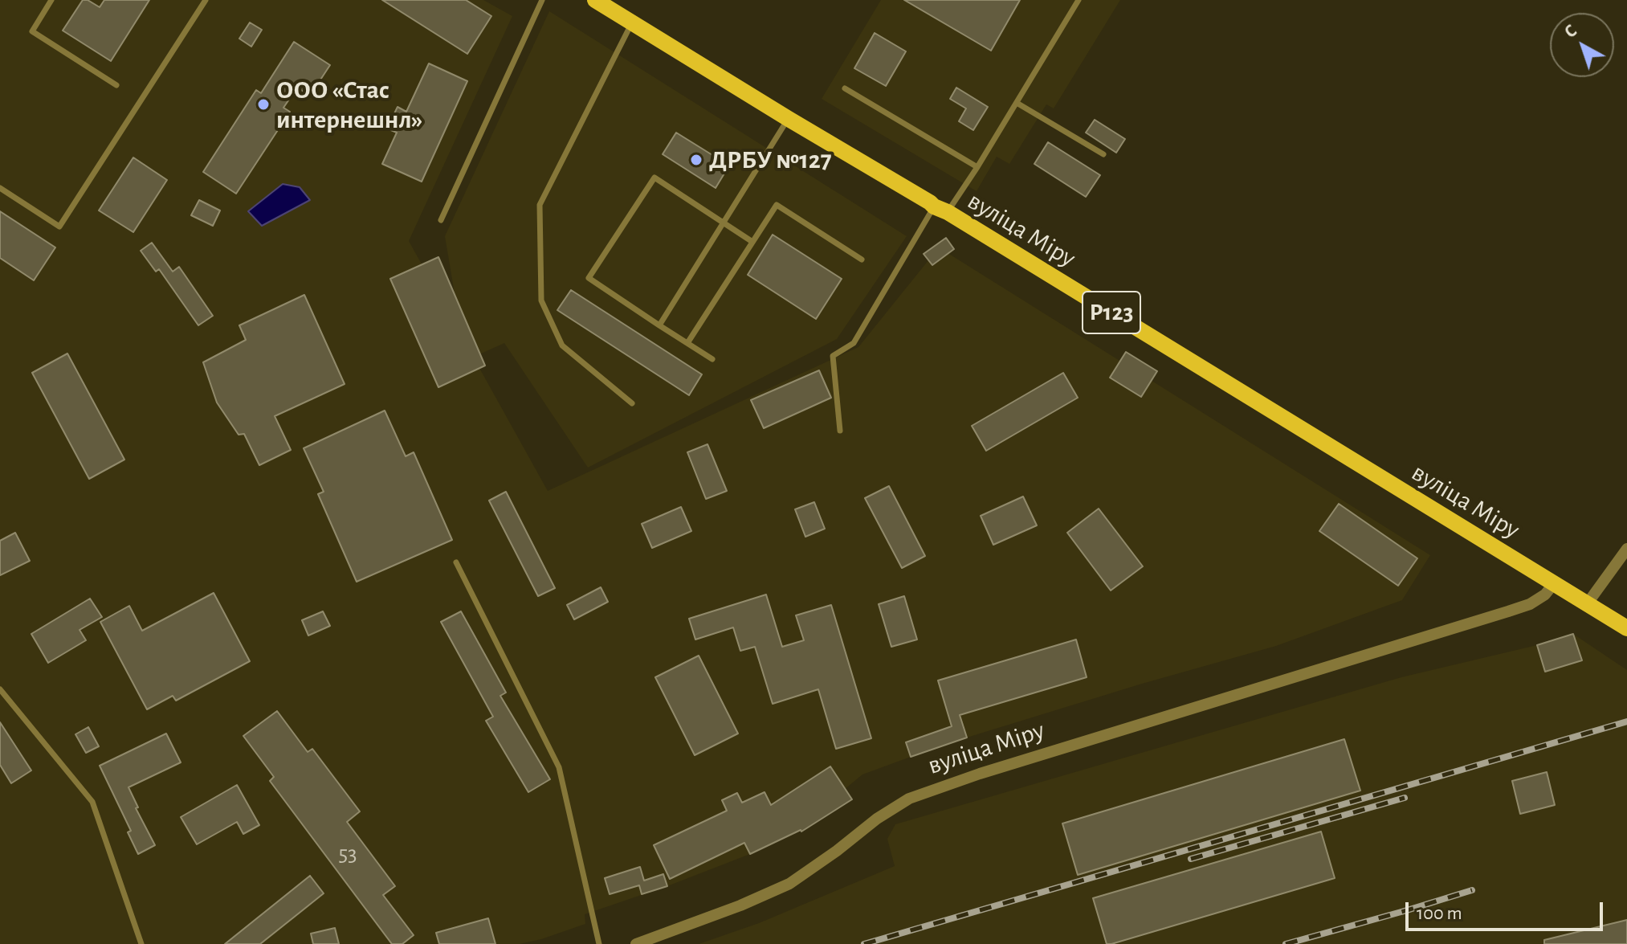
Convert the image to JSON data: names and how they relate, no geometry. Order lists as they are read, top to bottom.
{
  "streets": {
    "main road": ["вуліца Міру", "Р123"]
  },
  "places": ["ООО «Стас интернешнл»", "ДРБУ №127"],
  "house_numbers": ["53"],
  "scale_bar": "100 m",
  "north": "top left"
}
